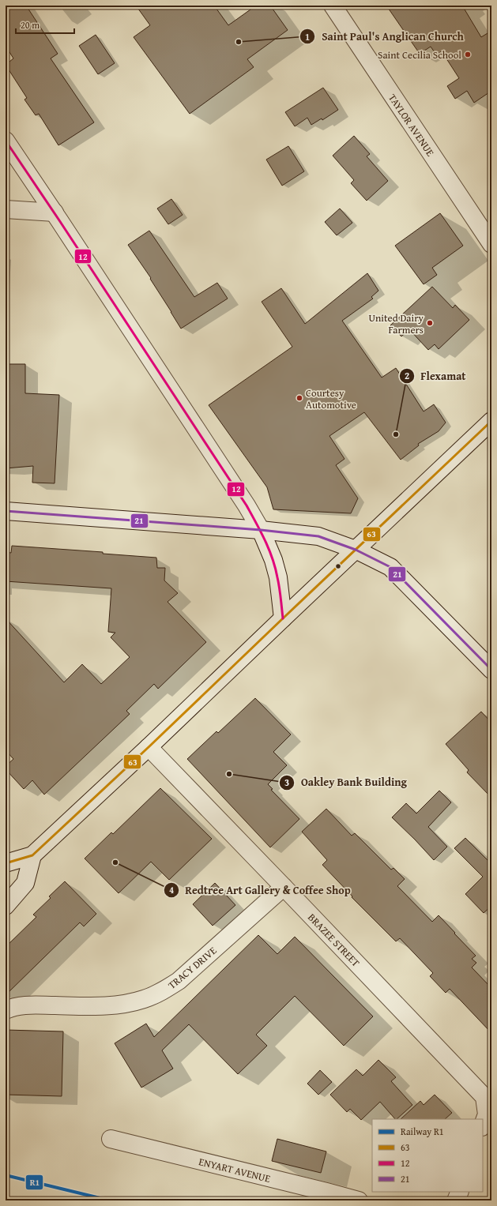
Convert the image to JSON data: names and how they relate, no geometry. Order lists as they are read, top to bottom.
{
  "streets": {
    "street": [
      "TAYLOR AVENUE",
      "BRAZEE STREET",
      "TRACY DRIVE",
      "ENYART AVENUE"
    ]
  },
  "crossings": [
    ["BRAZEE STREET", "TRACY DRIVE"]
  ],
  "places": [
    "Saint Paul's Anglican Church",
    "Saint Cecilia School",
    "United Dairy Farmers",
    "Courtesy Automotive",
    "Flexamat",
    "Oakley Bank Building",
    "Redtree Art Gallery & Coffee Shop"
  ],
  "lines": [
    "transit line 12",
    "transit line 63",
    "transit line 21",
    "rail line R1"
  ],
  "legend": [
    "Railway R1",
    "63",
    "12",
    "21"
  ],
  "scale_bar": "20 m"
}
